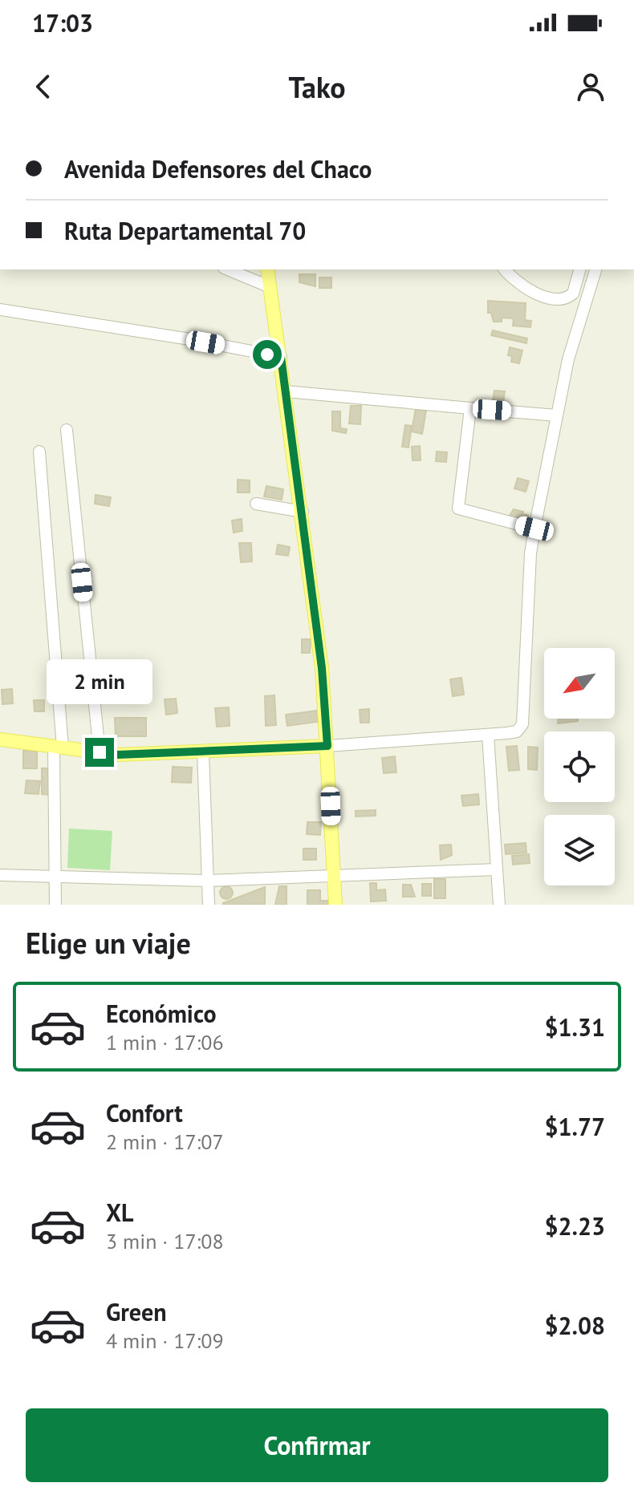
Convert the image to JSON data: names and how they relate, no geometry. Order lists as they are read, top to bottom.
{
  "north": "bottom left",
  "page": {
    "status": "17:03",
    "header": "Tako",
    "banner": ["Avenida Defensores del Chaco", "Ruta Departamental 70"],
    "bubble": "2 min",
    "heading": "Elige un viaje",
    "list": [
      {
        "name": "Económico",
        "note": "1 min · 17:06",
        "value": "$1.31"
      },
      {
        "name": "Confort",
        "note": "2 min · 17:07",
        "value": "$1.77"
      },
      {
        "name": "XL",
        "note": "3 min · 17:08",
        "value": "$2.23"
      },
      {
        "name": "Green",
        "note": "4 min · 17:09",
        "value": "$2.08"
      }
    ],
    "buttons": "Confirmar"
  }
}
